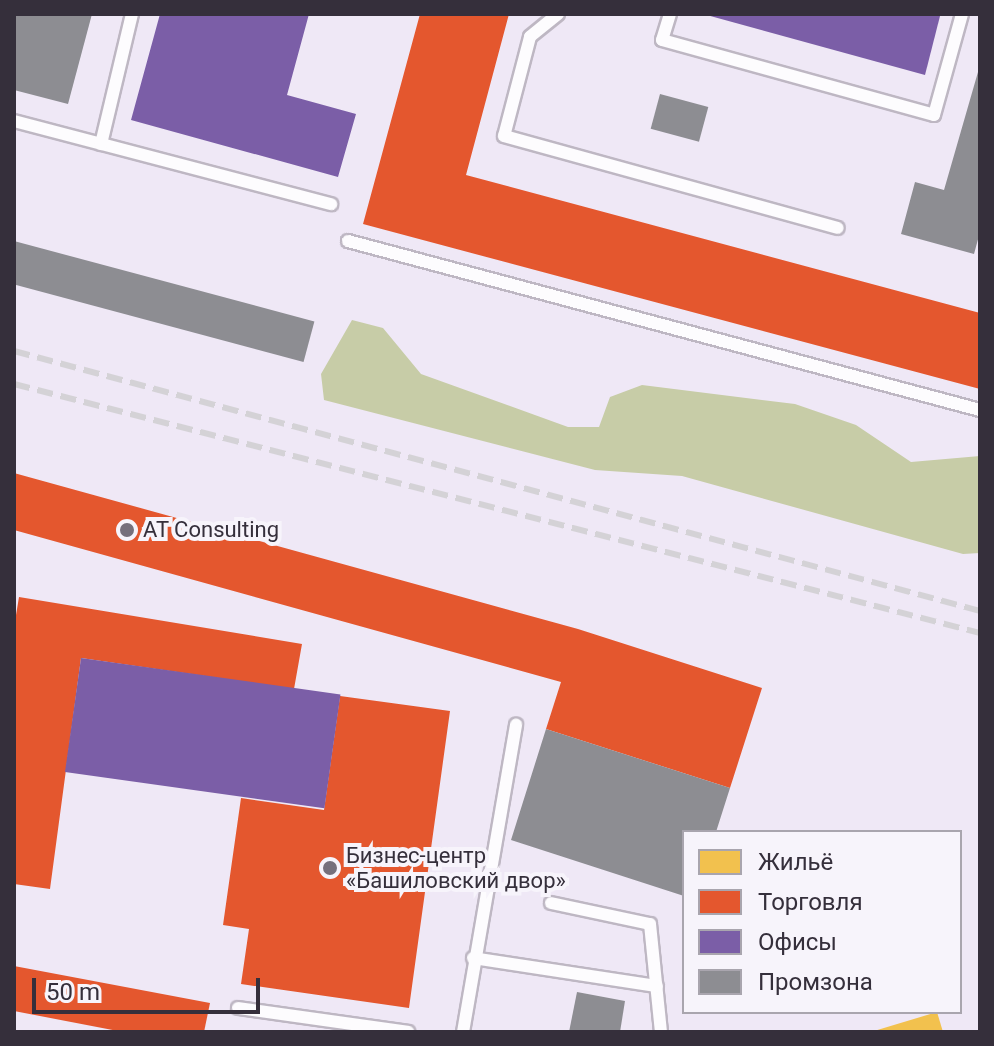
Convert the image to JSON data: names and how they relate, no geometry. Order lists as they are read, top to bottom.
{
  "places": ["AT Consulting", "Бизнес-центр «Башиловский двор»"],
  "legend": [
    "Жильё",
    "Торговля",
    "Офисы",
    "Промзона"
  ],
  "scale_bar": "50 m"
}
